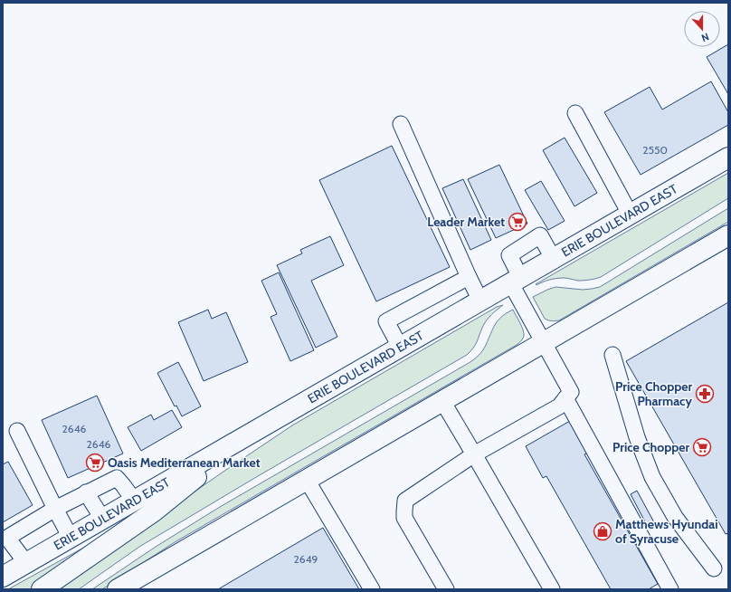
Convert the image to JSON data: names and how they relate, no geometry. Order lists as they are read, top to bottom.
{
  "streets": {
    "main road": ["ERIE BOULEVARD EAST"]
  },
  "places": {
    "supermarket": ["Leader Market", "Price Chopper", "Oasis Mediterranean Market"],
    "pharmacy": ["Price Chopper Pharmacy"],
    "shop": ["Matthews Hyundai of Syracuse"]
  },
  "house_numbers": [
    "2550",
    "2646",
    "2646",
    "2649"
  ],
  "north": "bottom"
}
